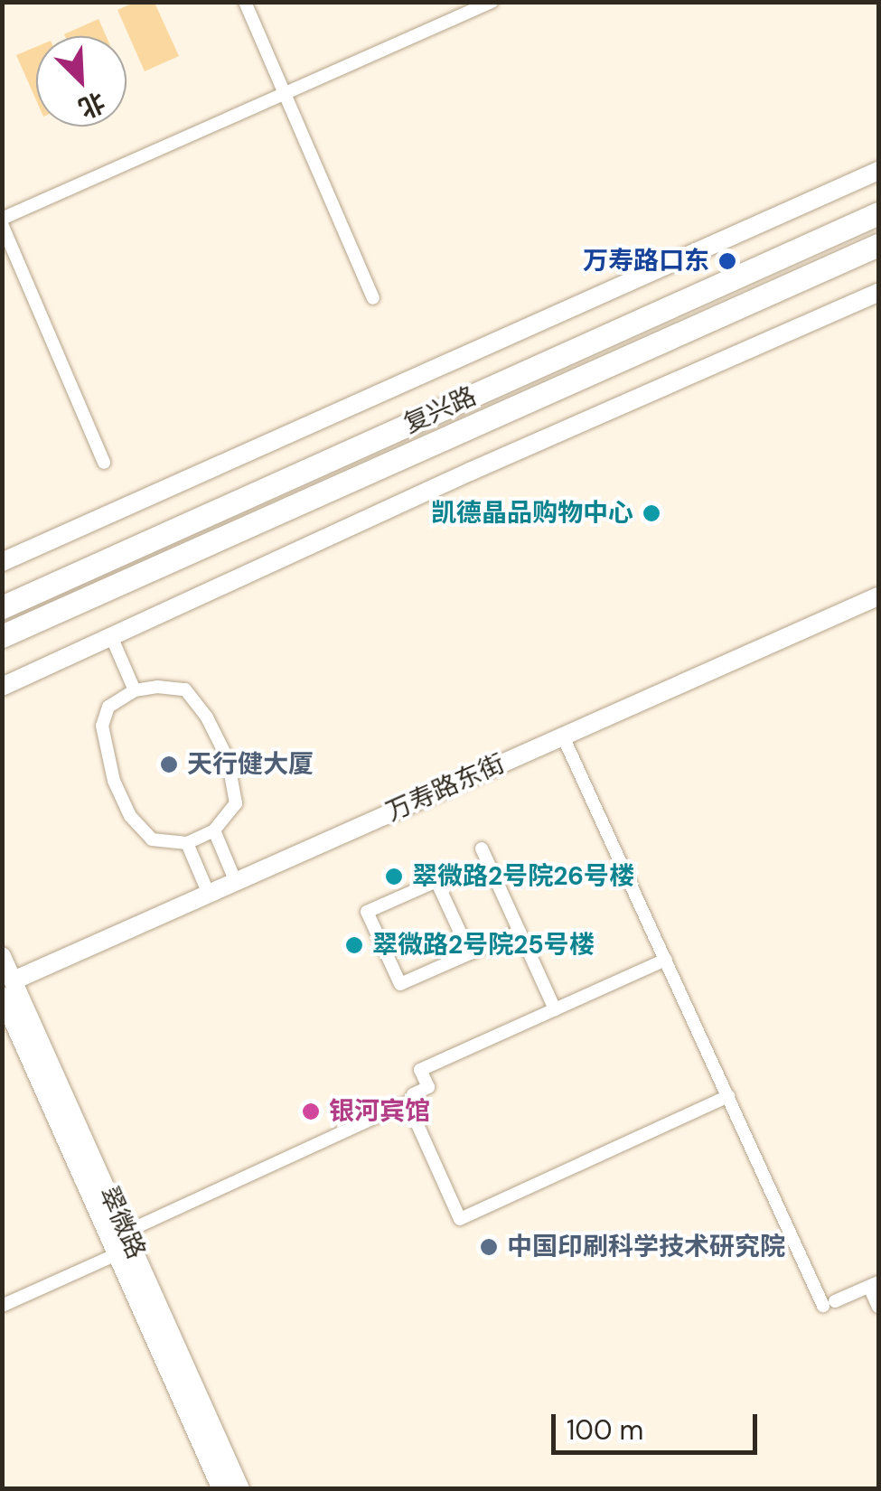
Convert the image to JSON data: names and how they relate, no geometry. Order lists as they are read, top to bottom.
{
  "streets": {
    "highway": ["复兴路"],
    "street": ["万寿路东街", "翠微路"]
  },
  "crossings": [
    ["万寿路东街", "翠微路"]
  ],
  "places": [
    "万寿路口东",
    "凯德晶品购物中心",
    "天行健大厦",
    "翠微路2号院26号楼",
    "翠微路2号院25号楼",
    "银河宾馆",
    "中国印刷科学技术研究院"
  ],
  "scale_bar": "100 m",
  "north": "bottom right"
}
